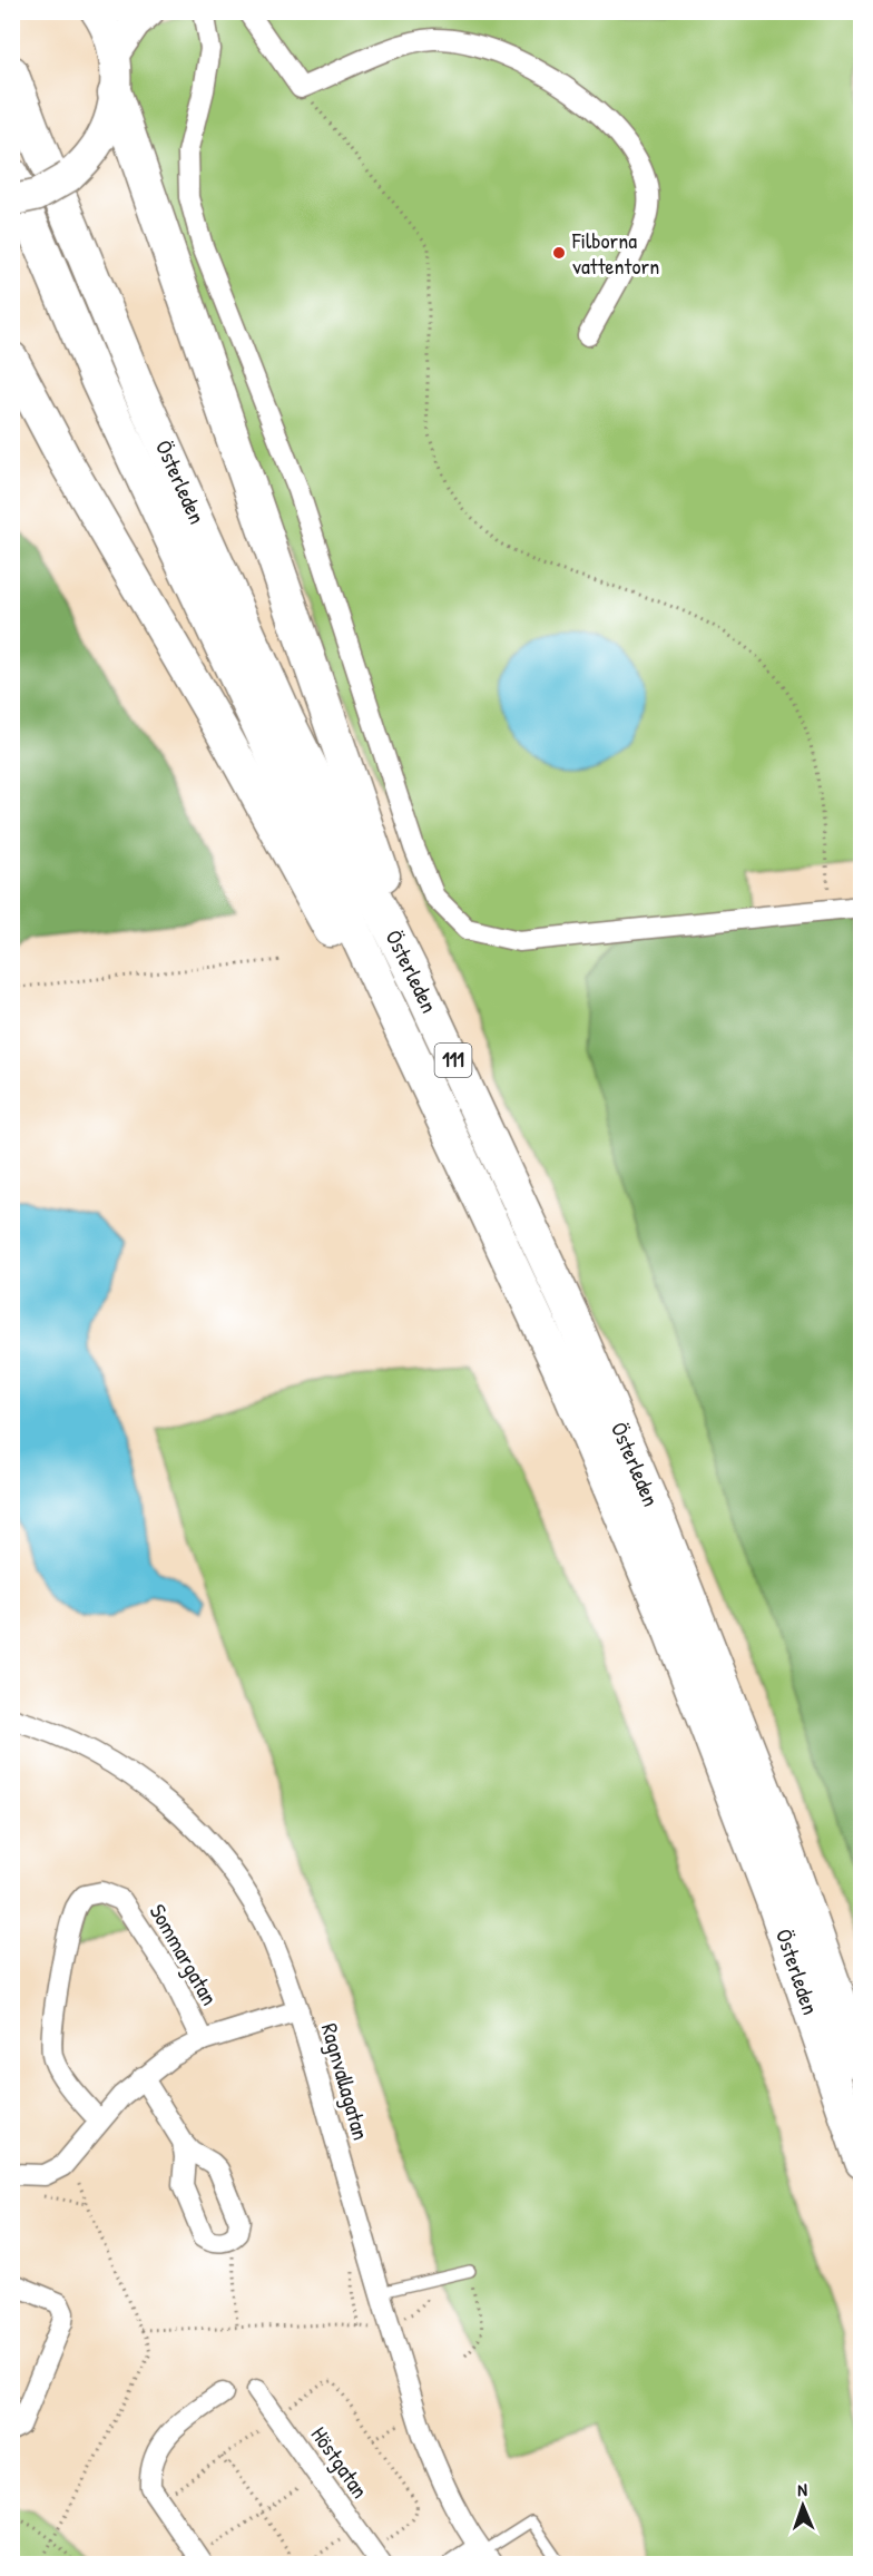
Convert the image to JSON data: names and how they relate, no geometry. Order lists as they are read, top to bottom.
{
  "streets": {
    "main road": ["Österleden", "111"],
    "street": ["Sommargatan", "Ragnvallagatan", "Höstgatan"]
  },
  "crossings": [
    ["Sommargatan", "Ragnvallagatan"]
  ],
  "places": ["Filborna vattentorn"],
  "north": "top"
}
